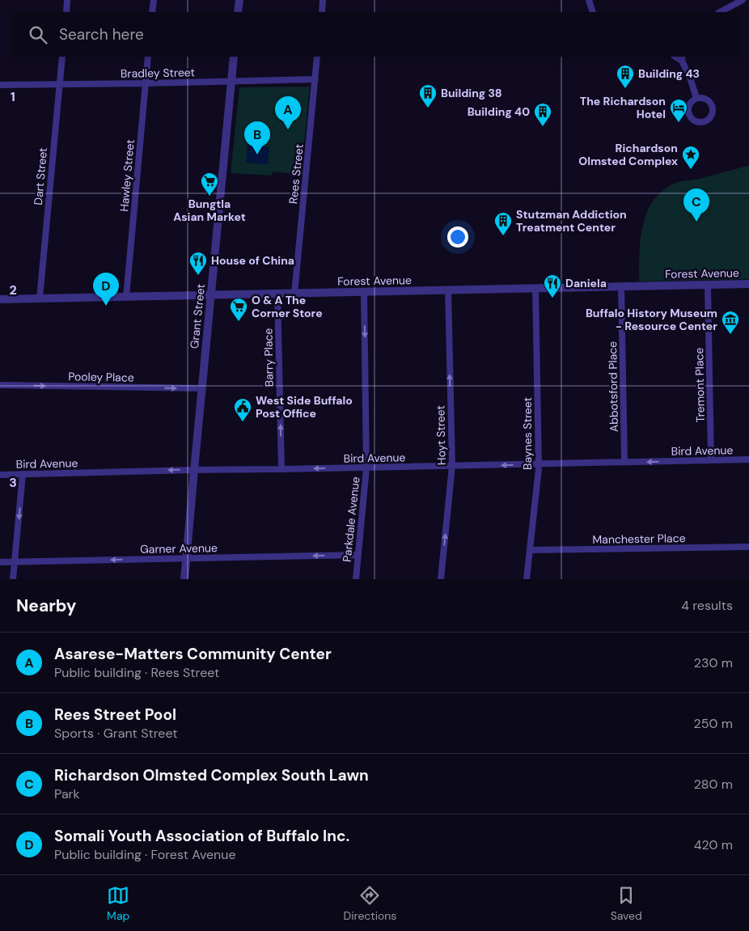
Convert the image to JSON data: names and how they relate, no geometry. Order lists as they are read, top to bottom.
{
  "streets": {
    "street": [
      "Bradley Street",
      "Rees Street",
      "Hawley Street",
      "Dart Street",
      "Forest Avenue",
      "Grant Street",
      "Barry Place",
      "Pooley Place",
      "Tremont Place",
      "Abbotsford Place",
      "Baynes Street",
      "Hoyt Street",
      "Bird Avenue",
      "Parkdale Avenue",
      "Manchester Place",
      "Garner Avenue"
    ]
  },
  "crossings": [
    ["Bradley Street", "Rees Street"],
    ["Bradley Street", "Hawley Street"],
    ["Bradley Street", "Dart Street"],
    ["Bradley Street", "Grant Street"],
    ["Rees Street", "Forest Avenue"],
    ["Hawley Street", "Forest Avenue"],
    ["Dart Street", "Forest Avenue"],
    ["Forest Avenue", "Grant Street"],
    ["Forest Avenue", "Barry Place"],
    ["Forest Avenue", "Tremont Place"],
    ["Forest Avenue", "Abbotsford Place"],
    ["Forest Avenue", "Baynes Street"],
    ["Forest Avenue", "Hoyt Street"],
    ["Forest Avenue", "Parkdale Avenue"],
    ["Grant Street", "Pooley Place"],
    ["Grant Street", "Bird Avenue"],
    ["Grant Street", "Garner Avenue"],
    ["Barry Place", "Bird Avenue"],
    ["Tremont Place", "Bird Avenue"],
    ["Abbotsford Place", "Bird Avenue"],
    ["Baynes Street", "Bird Avenue"],
    ["Baynes Street", "Manchester Place"],
    ["Hoyt Street", "Bird Avenue"],
    ["Bird Avenue", "Parkdale Avenue"],
    ["Parkdale Avenue", "Garner Avenue"]
  ],
  "one_way": [
    "Barry Place",
    "Pooley Place",
    "Hoyt Street",
    "Bird Avenue",
    "Parkdale Avenue",
    "Garner Avenue"
  ],
  "places": {
    "building": [
      "Building 43",
      "Building 38",
      "Building 40",
      "Stutzman Addiction Treatment Center"
    ],
    "hotel": ["The Richardson Hotel"],
    "place": ["Richardson Olmsted Complex"],
    "supermarket": ["Bungtla Asian Market", "O & A The Corner Store"],
    "restaurant": ["House of China", "Daniela"],
    "museum": ["Buffalo History Museum - Resource Center"],
    "public building": ["West Side Buffalo Post Office"]
  },
  "page": {
    "search": "Search here",
    "pins": [
      "A",
      "B",
      "C",
      "D"
    ],
    "heading": ["Nearby", "4 results"],
    "list": [
      {
        "mark": "A",
        "name": "Asarese-Matters Community Center",
        "note": "Public building · Rees Street",
        "value": "230 m"
      },
      {
        "mark": "B",
        "name": "Rees Street Pool",
        "note": "Sports · Grant Street",
        "value": "250 m"
      },
      {
        "mark": "C",
        "name": "Richardson Olmsted Complex South Lawn",
        "note": "Park",
        "value": "280 m"
      },
      {
        "mark": "D",
        "name": "Somali Youth Association of Buffalo Inc.",
        "note": "Public building · Forest Avenue",
        "value": "420 m"
      }
    ],
    "nav": ["Map", "Directions", "Saved"]
  },
  "grid": {
    "rows": ["1", "2", "3"]
  }
}
